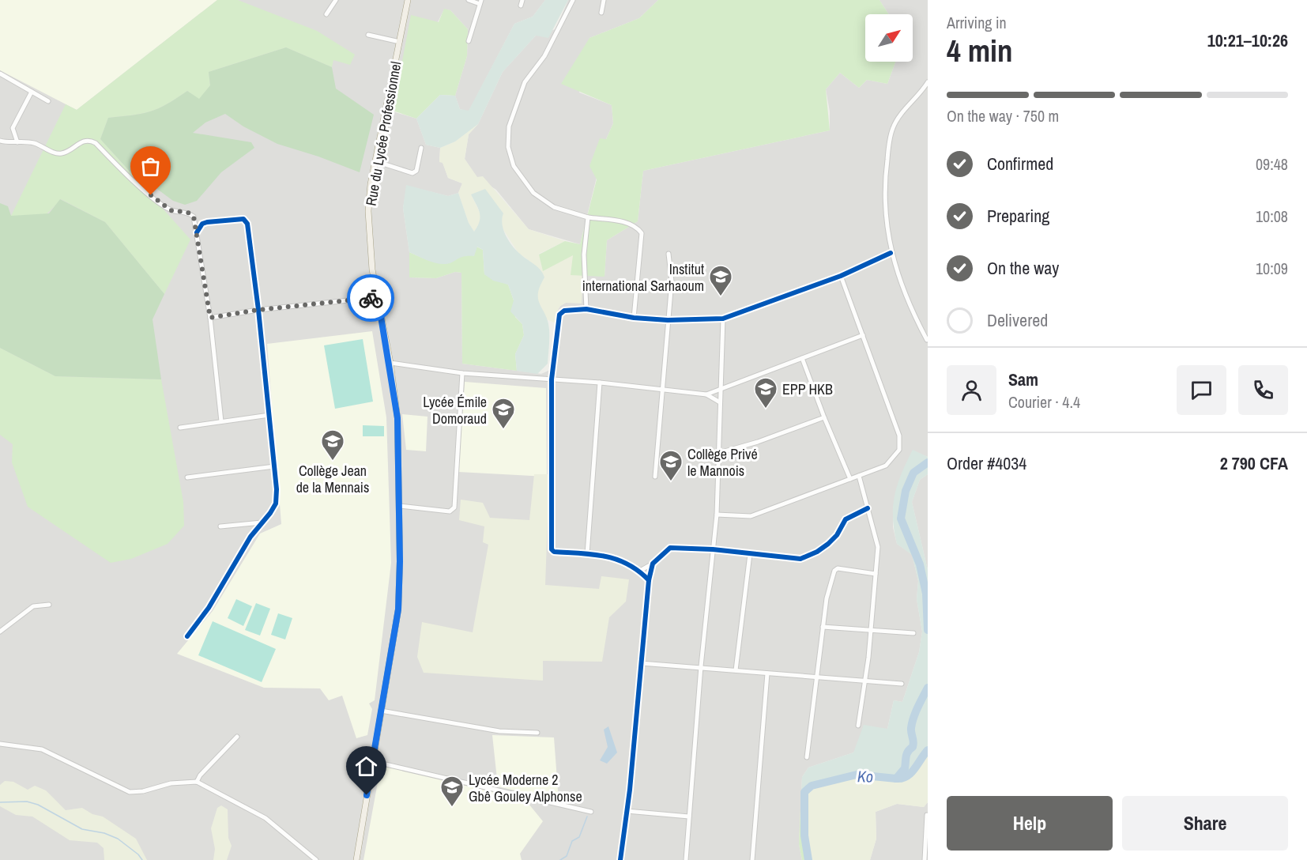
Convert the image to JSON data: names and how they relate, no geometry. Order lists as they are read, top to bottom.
{
  "streets": {
    "main road": ["Rue du Lycée Professionnel"]
  },
  "water": ["Ko"],
  "places": {
    "school or university": [
      "Institut international Sarhaoum",
      "EPP HKB",
      "Lycée Émile Domoraud",
      "Collège Jean de la Mennais",
      "Collège Privé le Mannois",
      "Lycée Moderne 2 Gbê Gouley Alphonse"
    ]
  },
  "north": "top right",
  "page": {
    "heading": ["4 min", "Arriving in", "10:21–10:26"],
    "panel": [
      "Sam",
      "Courier · 4.4",
      "Order #4034",
      "2 790 CFA"
    ],
    "bar": "On the way · 750 m",
    "list": [
      ["Confirmed", "09:48"],
      ["Preparing", "10:08"],
      ["On the way", "10:09"],
      "Delivered"
    ],
    "buttons": ["Help", "Share"]
  }
}
